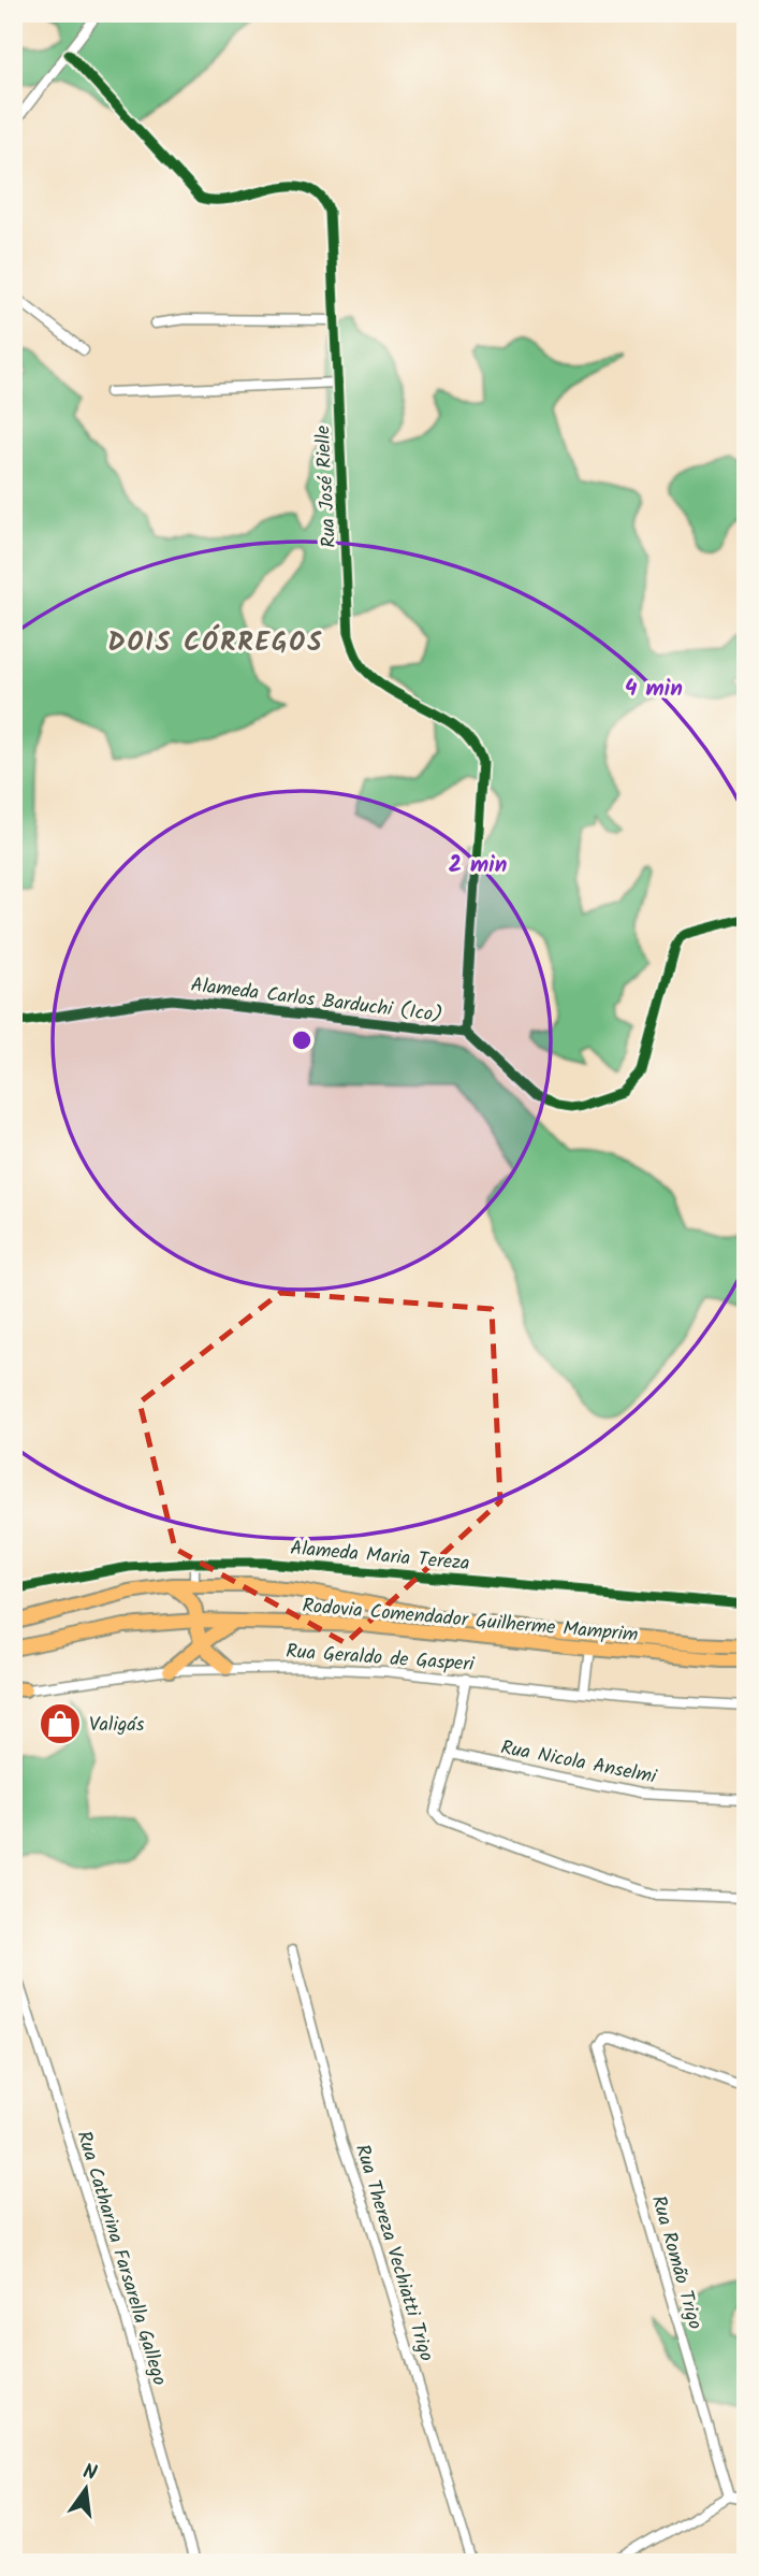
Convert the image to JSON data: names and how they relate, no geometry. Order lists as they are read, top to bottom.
{
  "streets": {
    "main road": ["Rodovia Comendador Guilherme Mamprim"],
    "street": [
      "Rua José Rielle",
      "Alameda Carlos Barduchi (Ico)",
      "Alameda Maria Tereza",
      "Rua Geraldo de Gasperi",
      "Rua Nicola Anselmi",
      "Rua Thereza Vechiatti Trigo",
      "Rua Catharina Farsarella Gallego",
      "Rua Romão Trigo"
    ]
  },
  "crossings": [
    ["Rua José Rielle", "Alameda Carlos Barduchi (Ico)"]
  ],
  "districts": ["DOIS CÓRREGOS"],
  "places": {
    "shop": ["Valigás"]
  },
  "north": "top",
  "rings": ["4 min", "2 min"]
}
